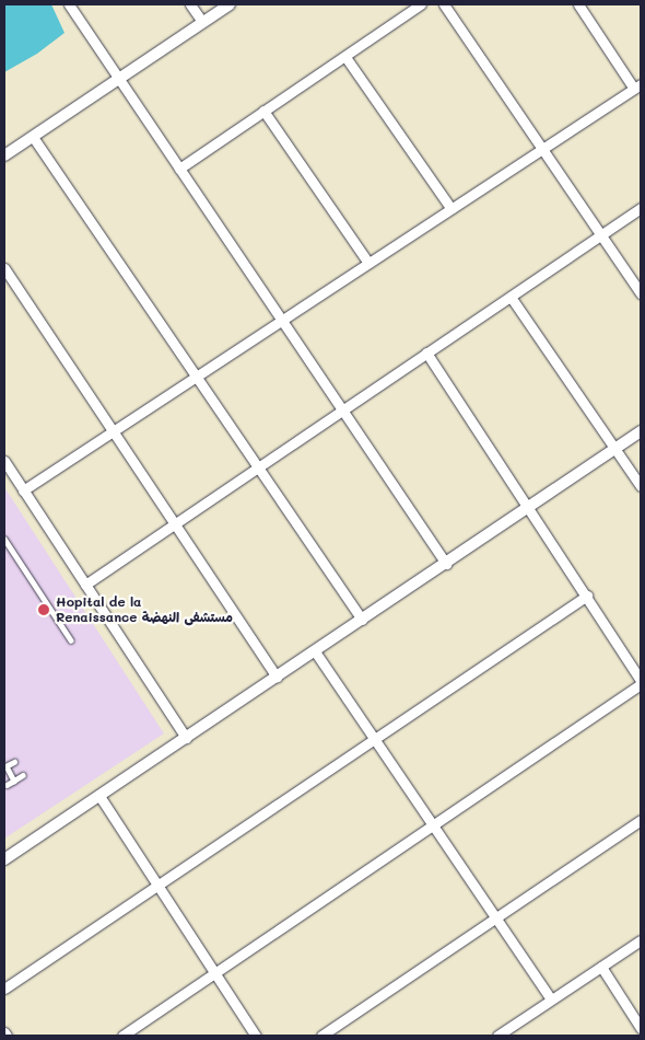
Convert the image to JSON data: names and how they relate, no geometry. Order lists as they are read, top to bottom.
{
  "places": ["Hopital de la Renaissance مستشفى النهضة"]
}
